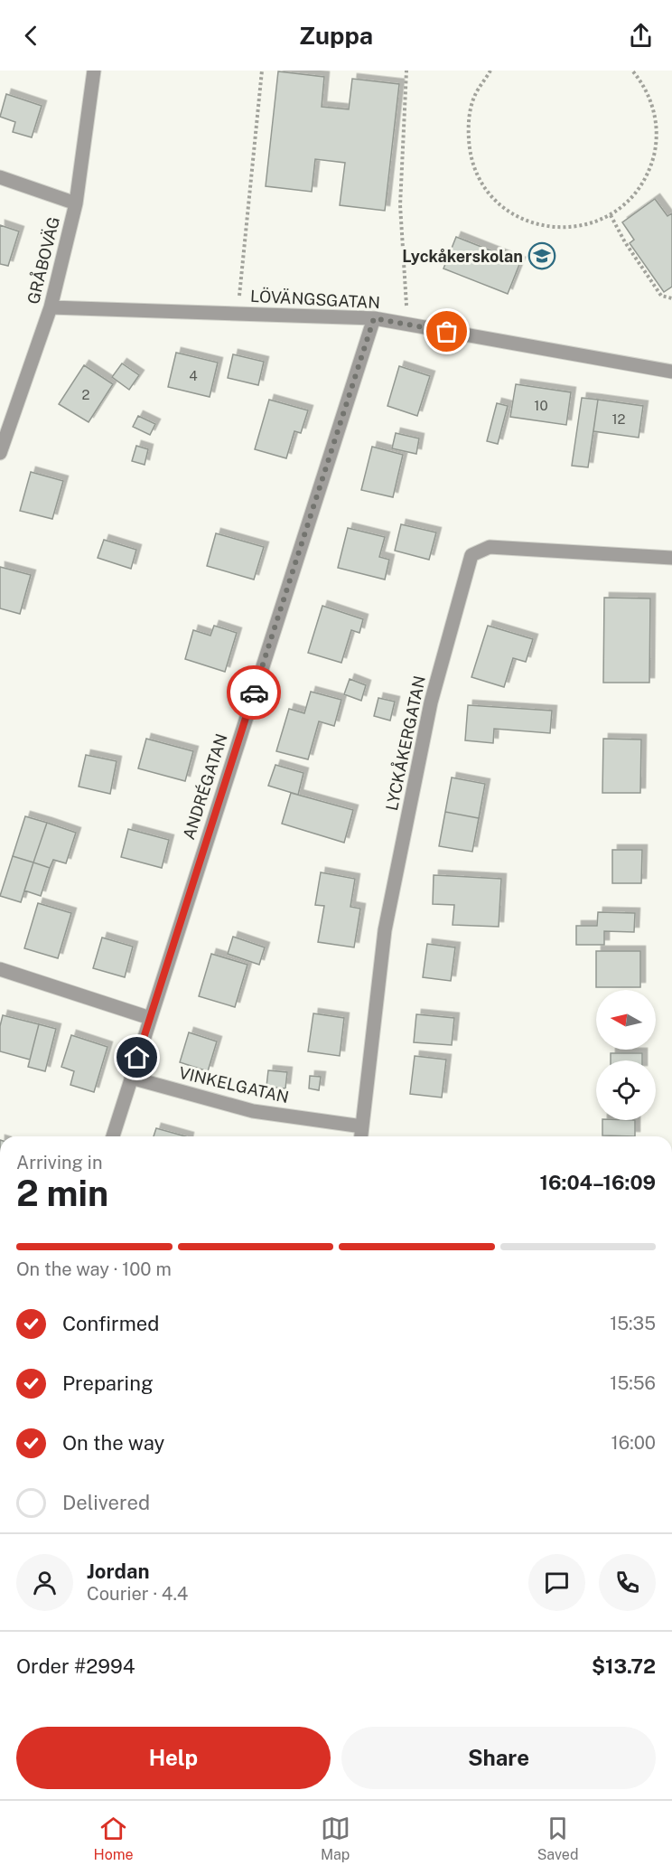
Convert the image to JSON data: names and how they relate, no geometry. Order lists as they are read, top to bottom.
{
  "streets": {
    "street": [
      "GRÅBOVÄG",
      "LÖVÄNGSGATAN",
      "LYCKÅKERGATAN",
      "ANDRÉGATAN",
      "VINKELGATAN"
    ]
  },
  "crossings": [
    ["GRÅBOVÄG", "LÖVÄNGSGATAN"],
    ["LÖVÄNGSGATAN", "ANDRÉGATAN"],
    ["LYCKÅKERGATAN", "VINKELGATAN"],
    ["ANDRÉGATAN", "VINKELGATAN"]
  ],
  "places": {
    "school or university": ["Lyckåkerskolan"]
  },
  "house_numbers": [
    "4",
    "2",
    "10",
    "12"
  ],
  "north": "left",
  "page": {
    "header": "Zuppa",
    "heading": ["2 min", "Arriving in", "16:04–16:09"],
    "panel": [
      "Jordan",
      "Courier · 4.4",
      "Order #2994",
      "$13.72"
    ],
    "bar": "On the way · 100 m",
    "list": [
      ["Confirmed", "15:35"],
      ["Preparing", "15:56"],
      ["On the way", "16:00"],
      "Delivered"
    ],
    "buttons": ["Help", "Share"],
    "tabs": ["Home", "Map", "Saved"]
  }
}
